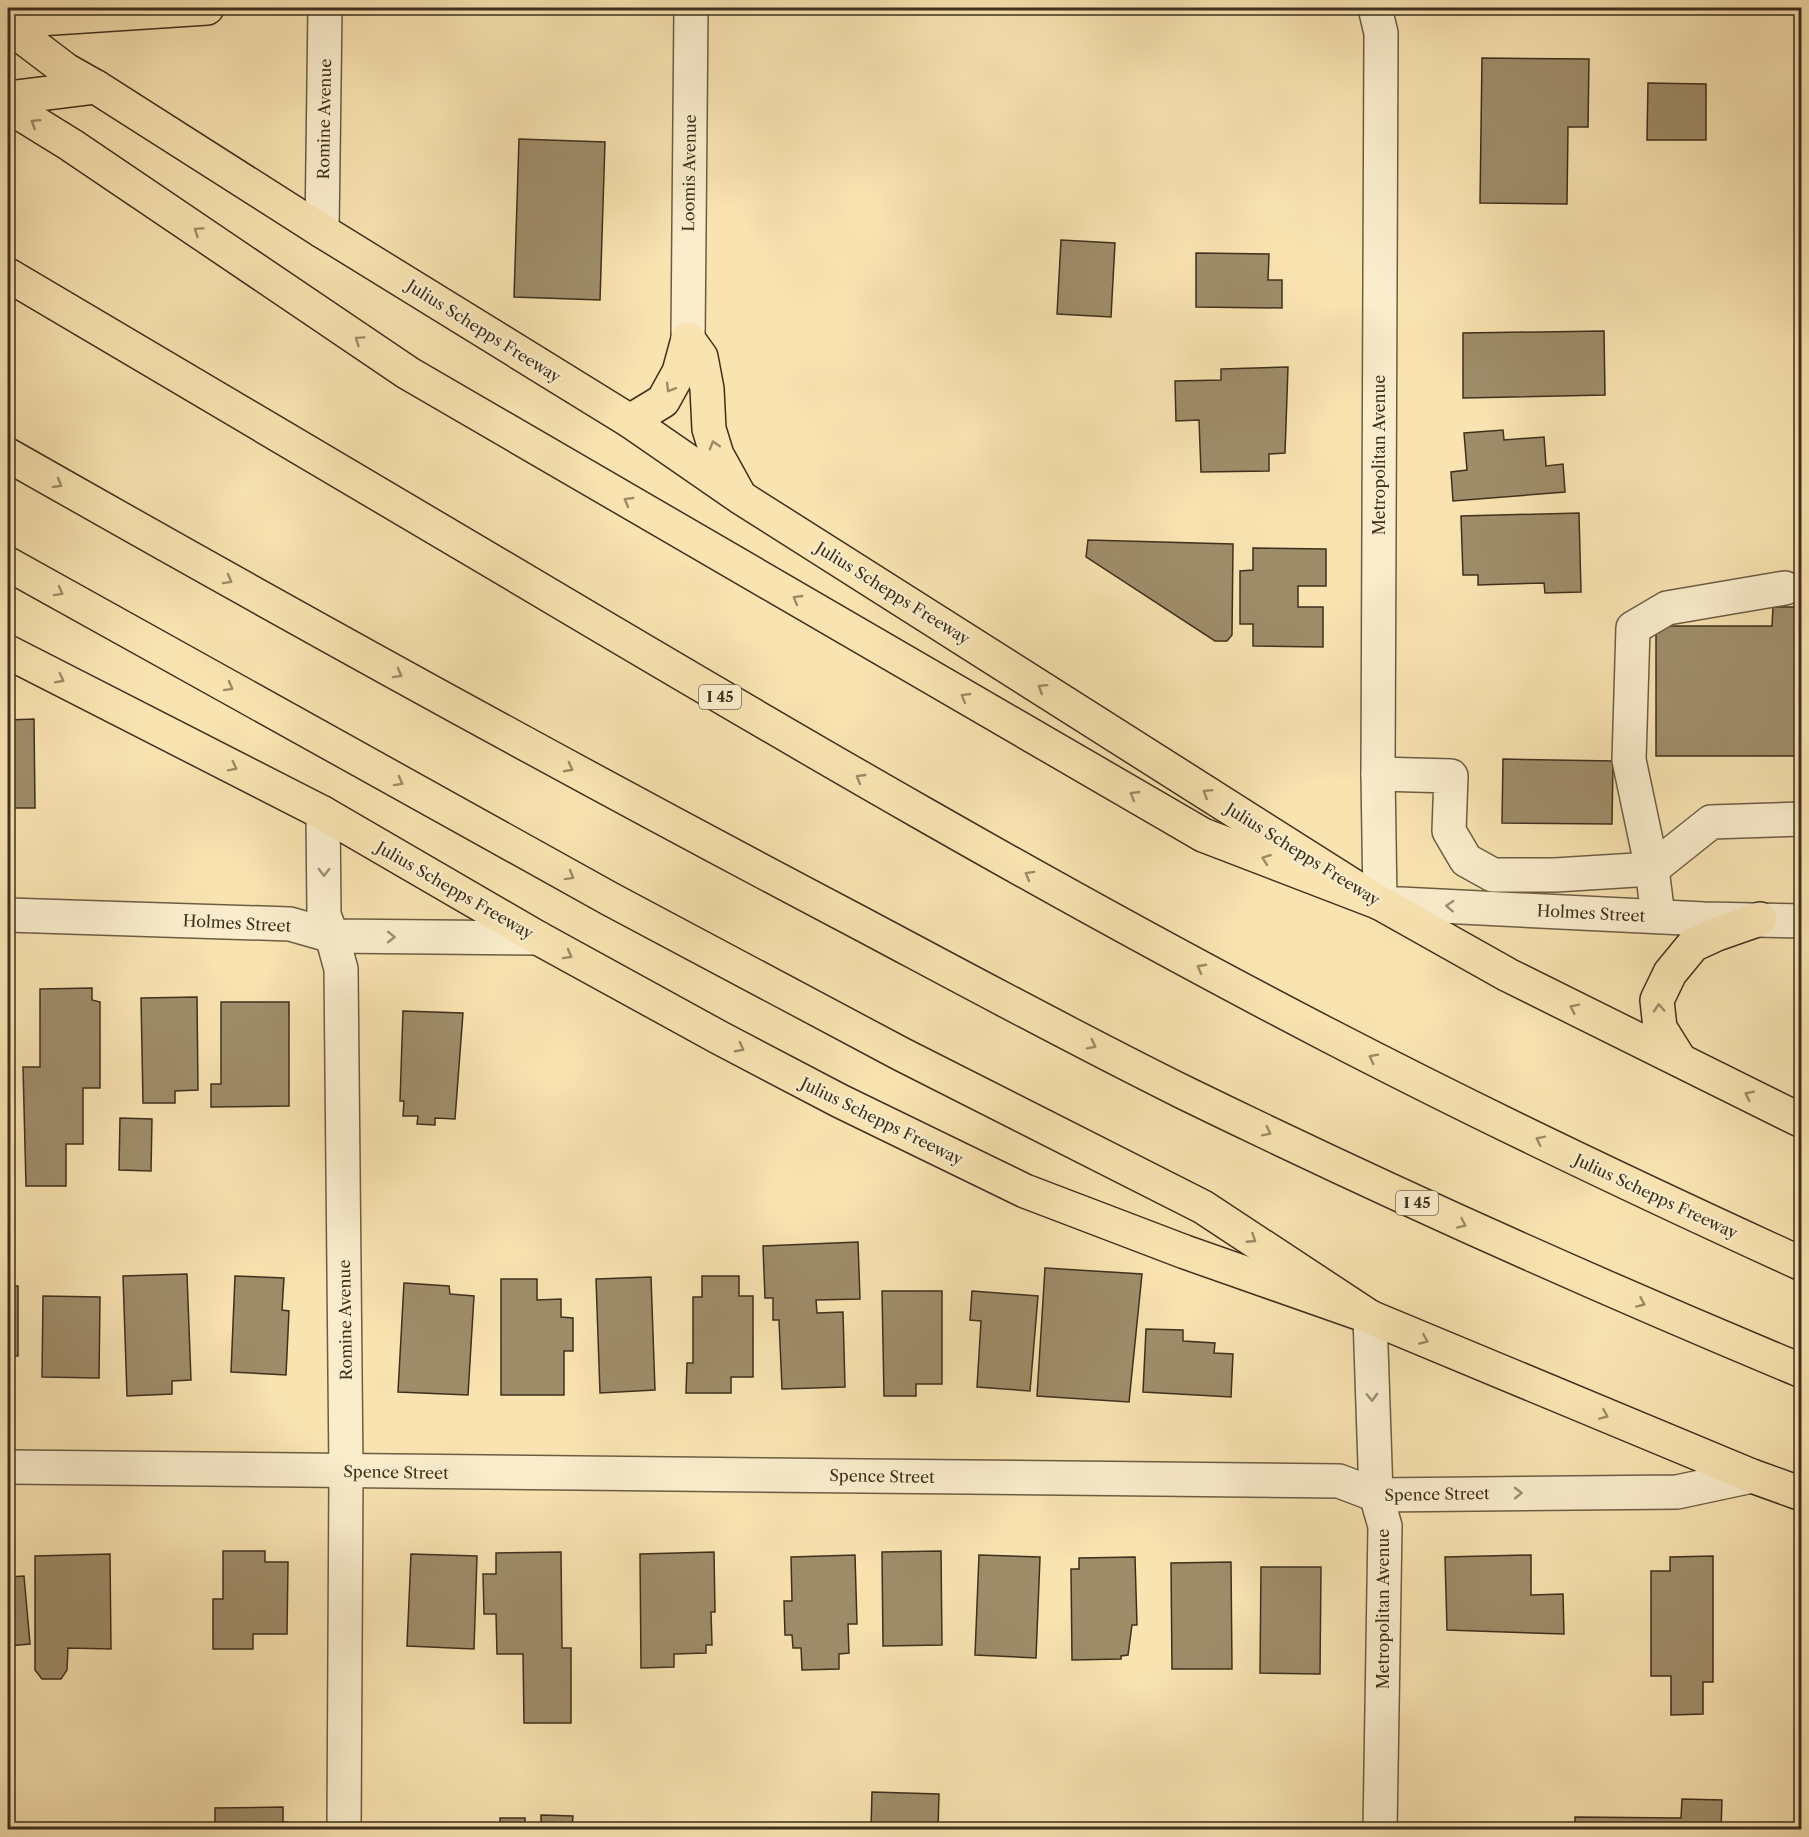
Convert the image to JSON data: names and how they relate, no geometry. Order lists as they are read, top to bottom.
{
  "streets": {
    "main road": ["Julius Schepps Freeway", "I 45"],
    "street": [
      "Romine Avenue",
      "Loomis Avenue",
      "Metropolitan Avenue",
      "Holmes Street",
      "Spence Street"
    ]
  },
  "crossings": [
    ["Romine Avenue", "Julius Schepps Freeway"],
    ["Romine Avenue", "Holmes Street"],
    ["Romine Avenue", "Spence Street"],
    ["Julius Schepps Freeway", "Metropolitan Avenue"],
    ["Julius Schepps Freeway", "Holmes Street"],
    ["Julius Schepps Freeway", "Spence Street"],
    ["Metropolitan Avenue", "Holmes Street"],
    ["Metropolitan Avenue", "Spence Street"]
  ]
}
